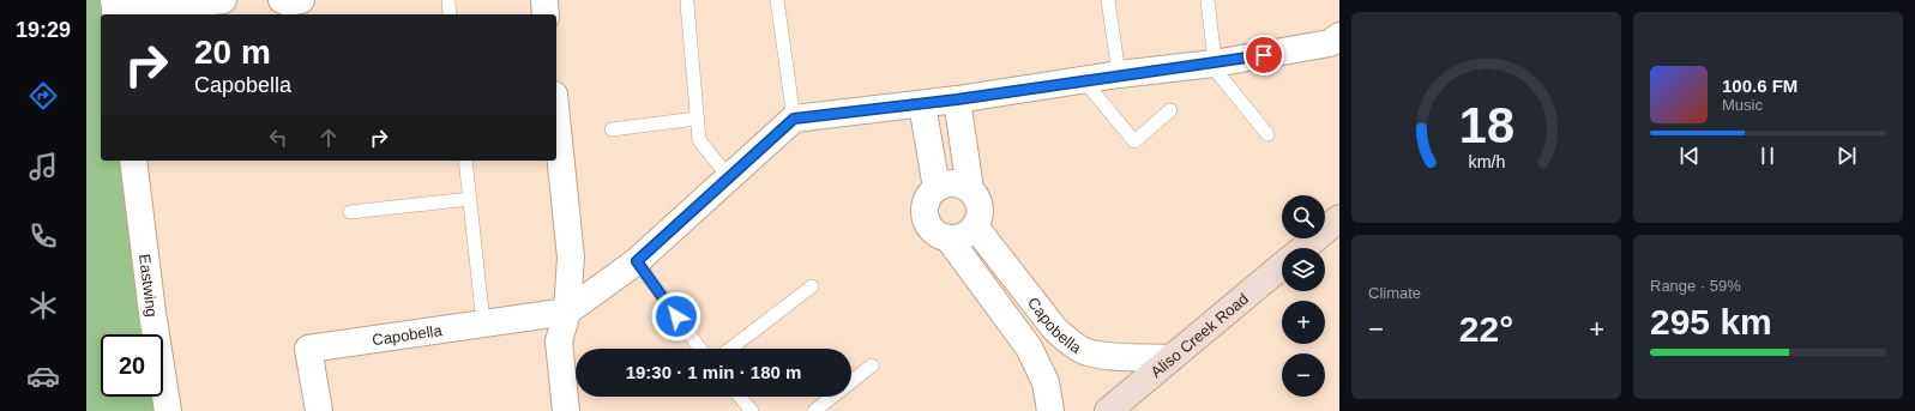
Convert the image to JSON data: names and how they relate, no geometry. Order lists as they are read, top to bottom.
{
  "streets": {
    "main road": ["Aliso Creek Road"],
    "street": ["Eastwing", "Capobella"]
  },
  "crossings": [
    ["Capobella", "Aliso Creek Road"]
  ],
  "page": {
    "tabs": "19:29",
    "turn": ["20 m", "Capobella"],
    "song": ["100.6 FM", "Music"],
    "map_buttons": ["+", "−"],
    "tile": [
      "Climate",
      ["Range · 59%", "295 km"]
    ],
    "heat": ["−", "22°", "+"],
    "limit": "20",
    "trip": "19:30 · 1 min · 180 m",
    "gauge": ["18", "km/h"]
  }
}
